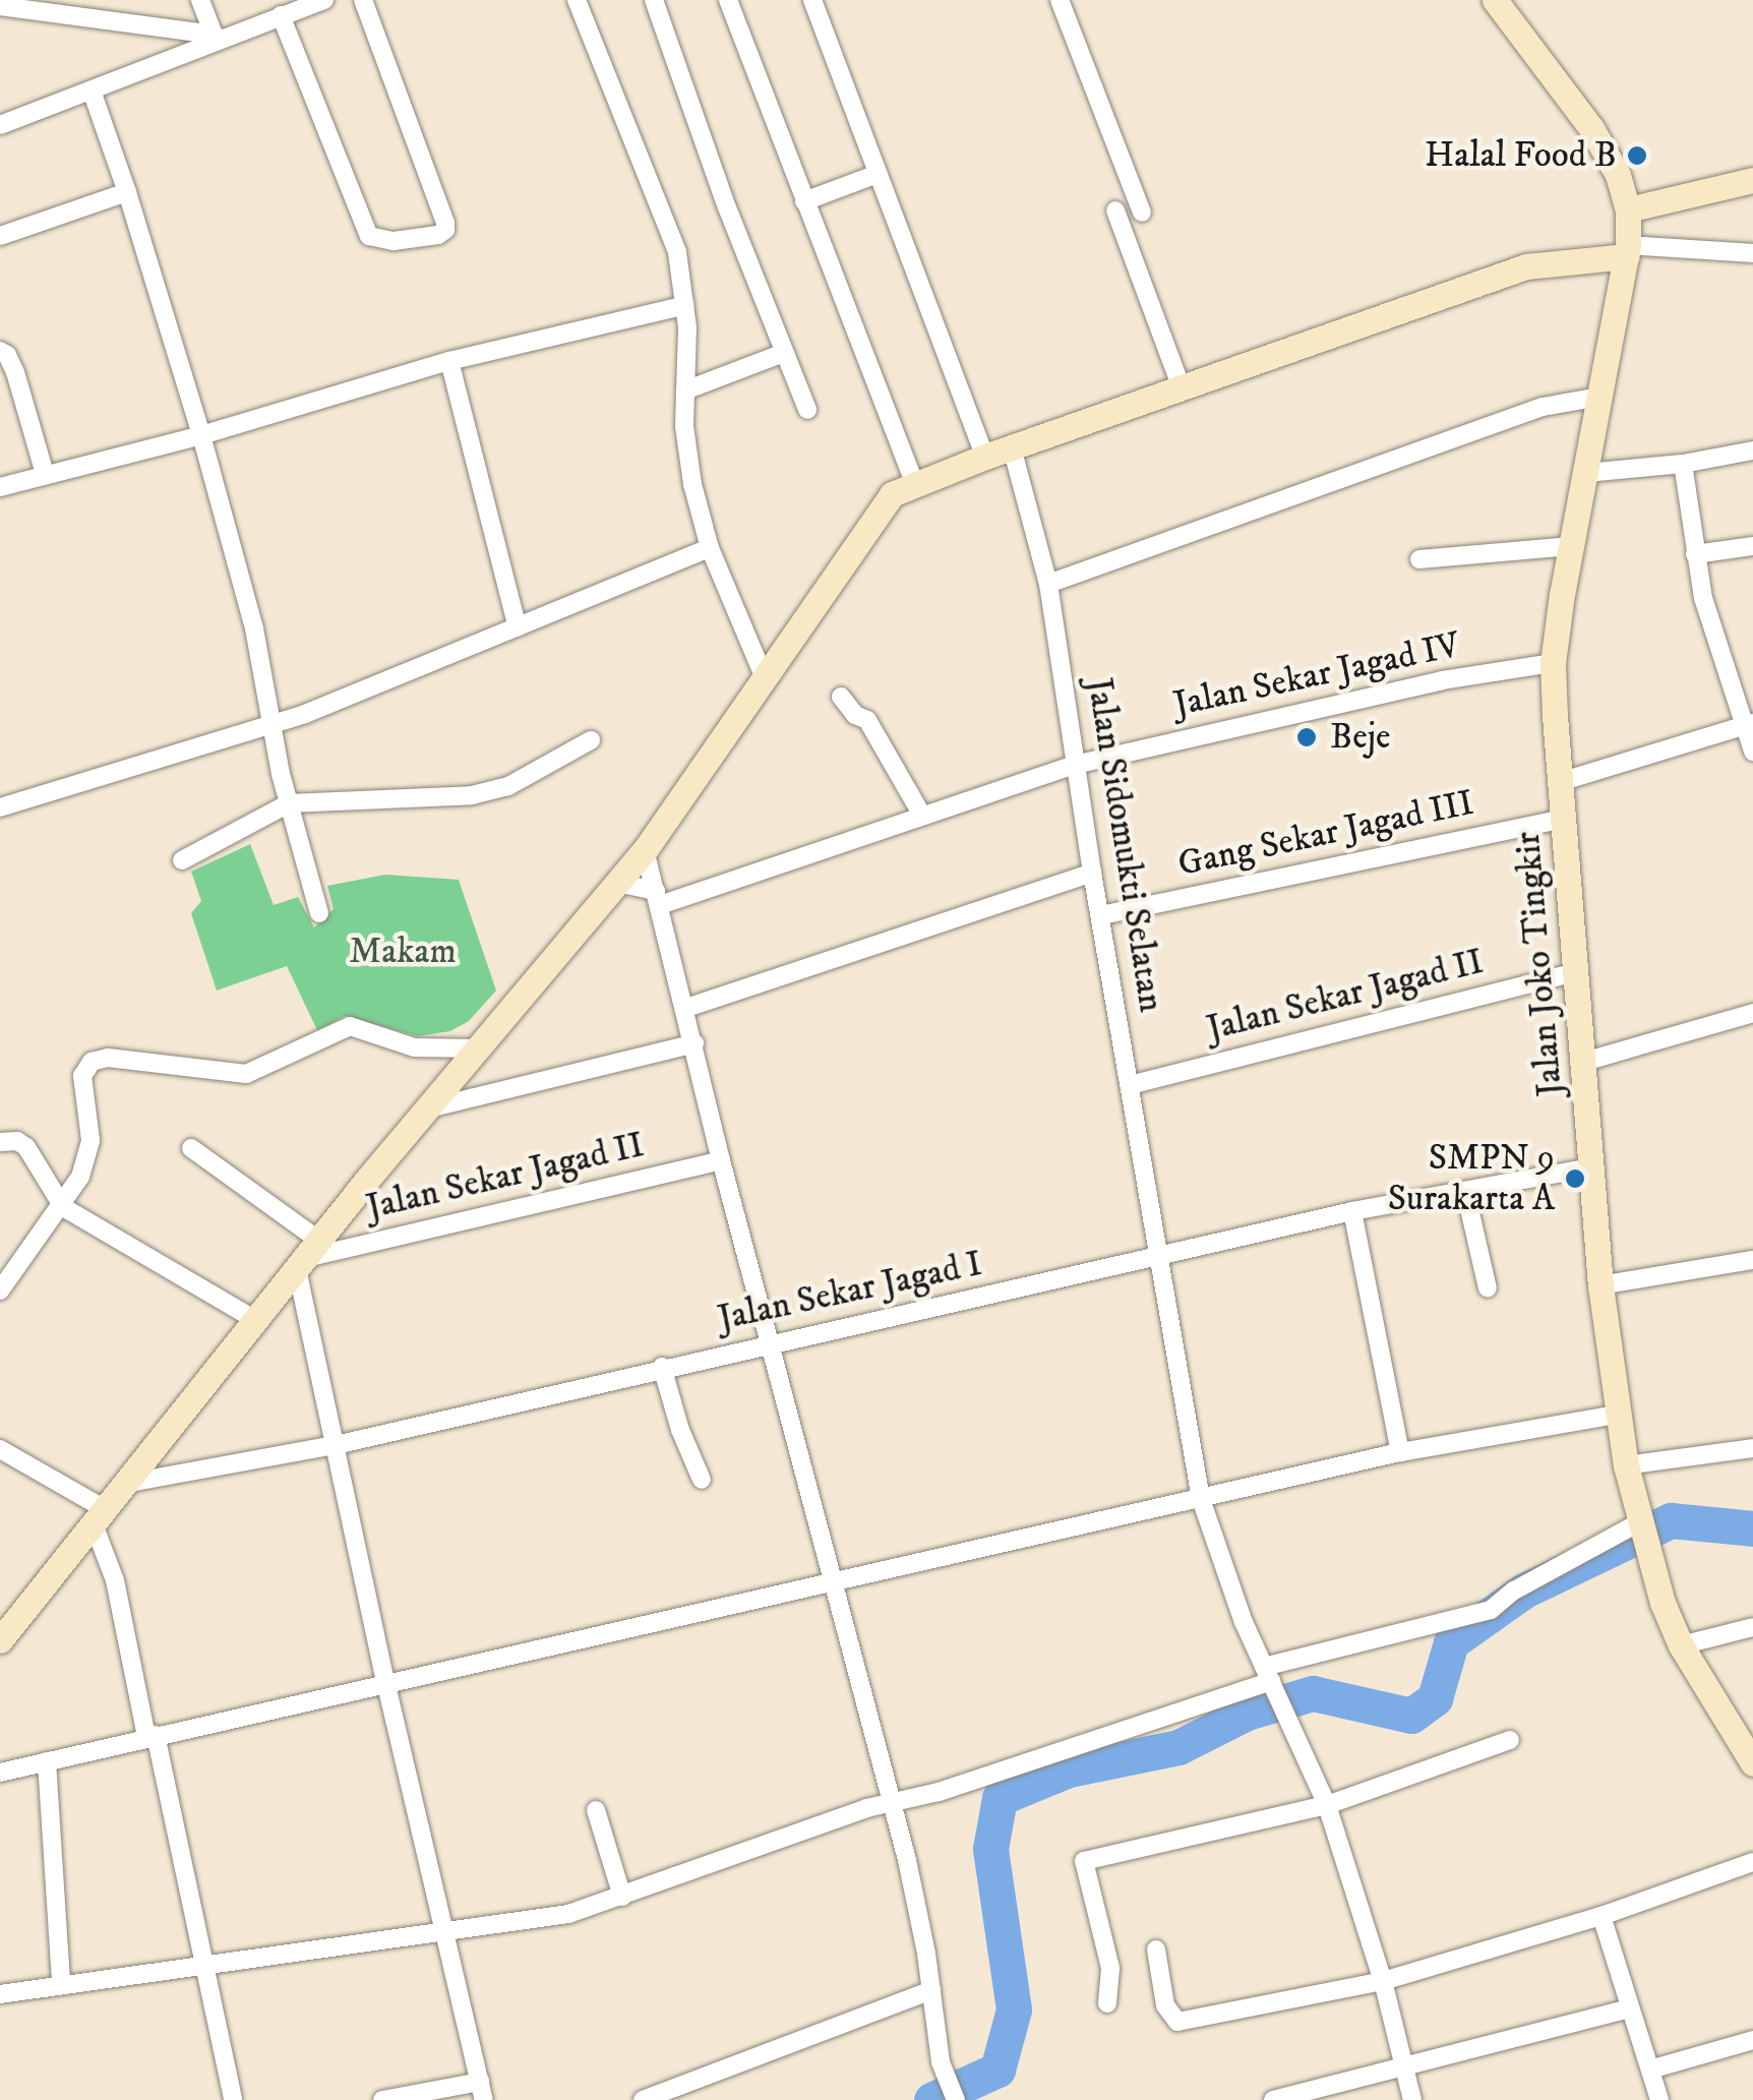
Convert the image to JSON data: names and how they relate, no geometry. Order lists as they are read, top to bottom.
{
  "streets": {
    "main road": ["Jalan Joko Tingkir"],
    "street": [
      "Jalan Sekar Jagad IV",
      "Gang Sekar Jagad III",
      "Jalan Sidomukti Selatan",
      "Jalan Sekar Jagad II",
      "Jalan Sekar Jagad I"
    ]
  },
  "crossings": [
    ["Jalan Sekar Jagad IV", "Jalan Sidomukti Selatan"],
    ["Jalan Sekar Jagad IV", "Jalan Joko Tingkir"],
    ["Gang Sekar Jagad III", "Jalan Sidomukti Selatan"],
    ["Gang Sekar Jagad III", "Jalan Joko Tingkir"],
    ["Jalan Sidomukti Selatan", "Jalan Sekar Jagad II"],
    ["Jalan Sidomukti Selatan", "Jalan Sekar Jagad I"],
    ["Jalan Joko Tingkir", "Jalan Sekar Jagad II"],
    ["Jalan Joko Tingkir", "Jalan Sekar Jagad I"]
  ],
  "parks": ["Makam"],
  "places": ["Halal Food B", "Beje", "SMPN 9 Surakarta A"]
}
